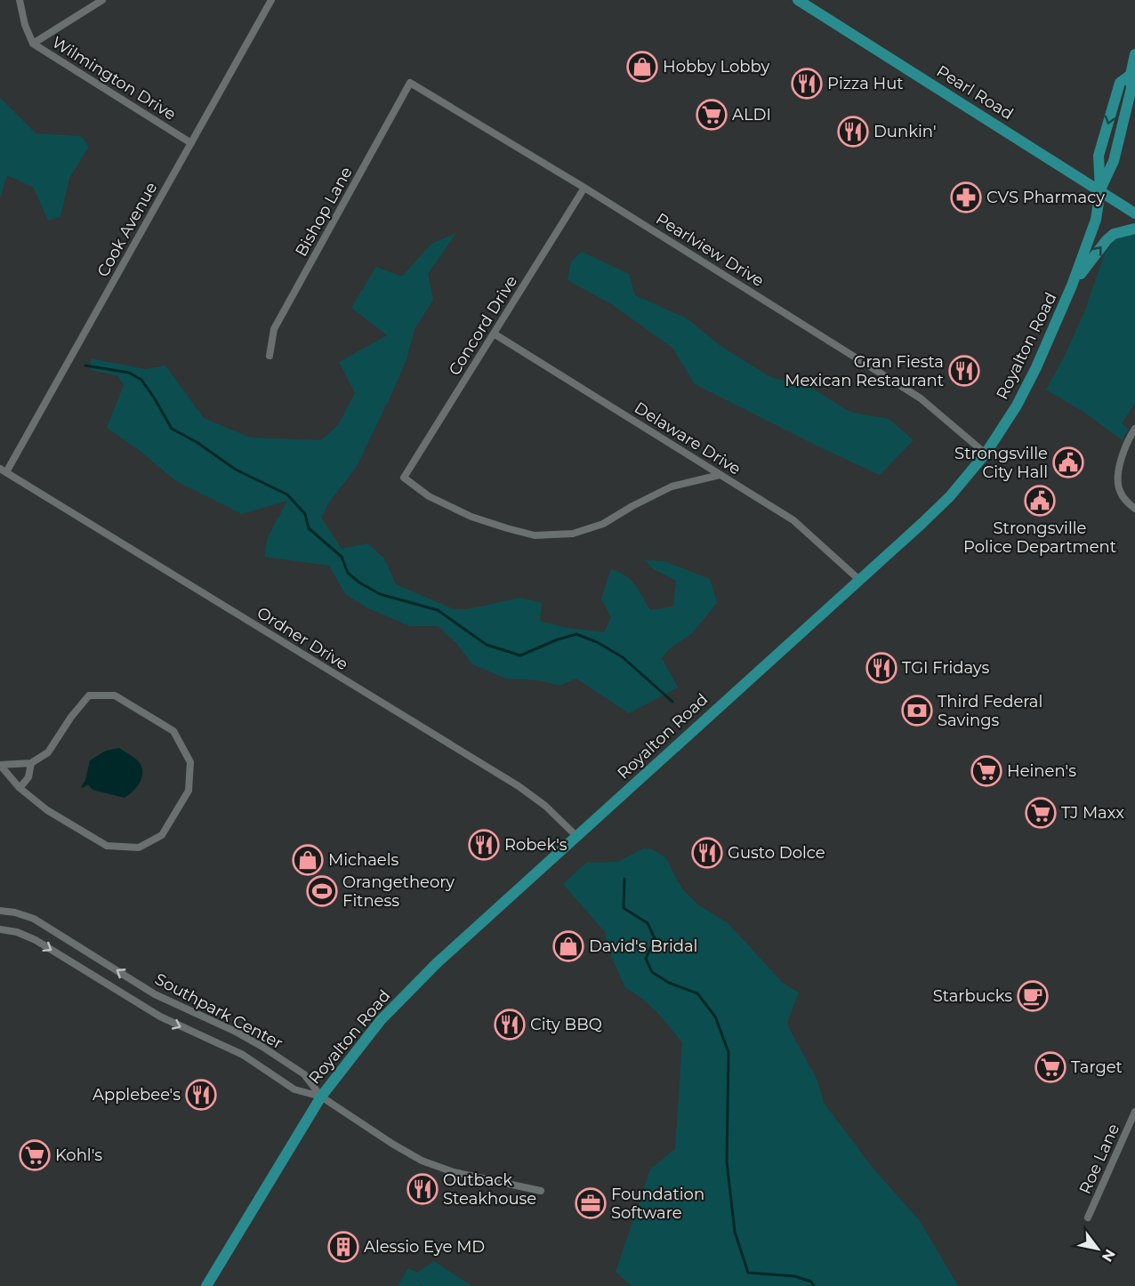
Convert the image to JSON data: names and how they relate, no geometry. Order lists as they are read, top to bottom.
{
  "streets": {
    "main road": ["Pearl Road", "Royalton Road"],
    "street": [
      "Wilmington Drive",
      "Bishop Lane",
      "Cook Avenue",
      "Pearlview Drive",
      "Concord Drive",
      "Delaware Drive",
      "Ordner Drive",
      "Southpark Center",
      "Roe Lane"
    ]
  },
  "crossings": [
    ["Wilmington Drive", "Cook Avenue"],
    ["Pearl Road", "Royalton Road"],
    ["Bishop Lane", "Pearlview Drive"],
    ["Cook Avenue", "Ordner Drive"],
    ["Pearlview Drive", "Concord Drive"],
    ["Pearlview Drive", "Royalton Road"],
    ["Concord Drive", "Delaware Drive"],
    ["Royalton Road", "Delaware Drive"],
    ["Royalton Road", "Ordner Drive"],
    ["Royalton Road", "Southpark Center"]
  ],
  "places": {
    "shop": ["Hobby Lobby", "Michaels", "David's Bridal"],
    "restaurant": [
      "Pizza Hut",
      "Dunkin'",
      "Gran Fiesta Mexican Restaurant",
      "TGI Fridays",
      "Robek's",
      "Gusto Dolce",
      "City BBQ",
      "Applebee's",
      "Outback Steakhouse"
    ],
    "supermarket": [
      "ALDI",
      "Heinen's",
      "TJ Maxx",
      "Target",
      "Kohl's"
    ],
    "pharmacy": ["CVS Pharmacy"],
    "public building": ["Strongsville City Hall", "Strongsville Police Department"],
    "bank": ["Third Federal Savings"],
    "sports": ["Orangetheory Fitness"],
    "cafe": ["Starbucks"],
    "office": ["Foundation Software"],
    "building": ["Alessio Eye MD"]
  },
  "north": "bottom right"
}
